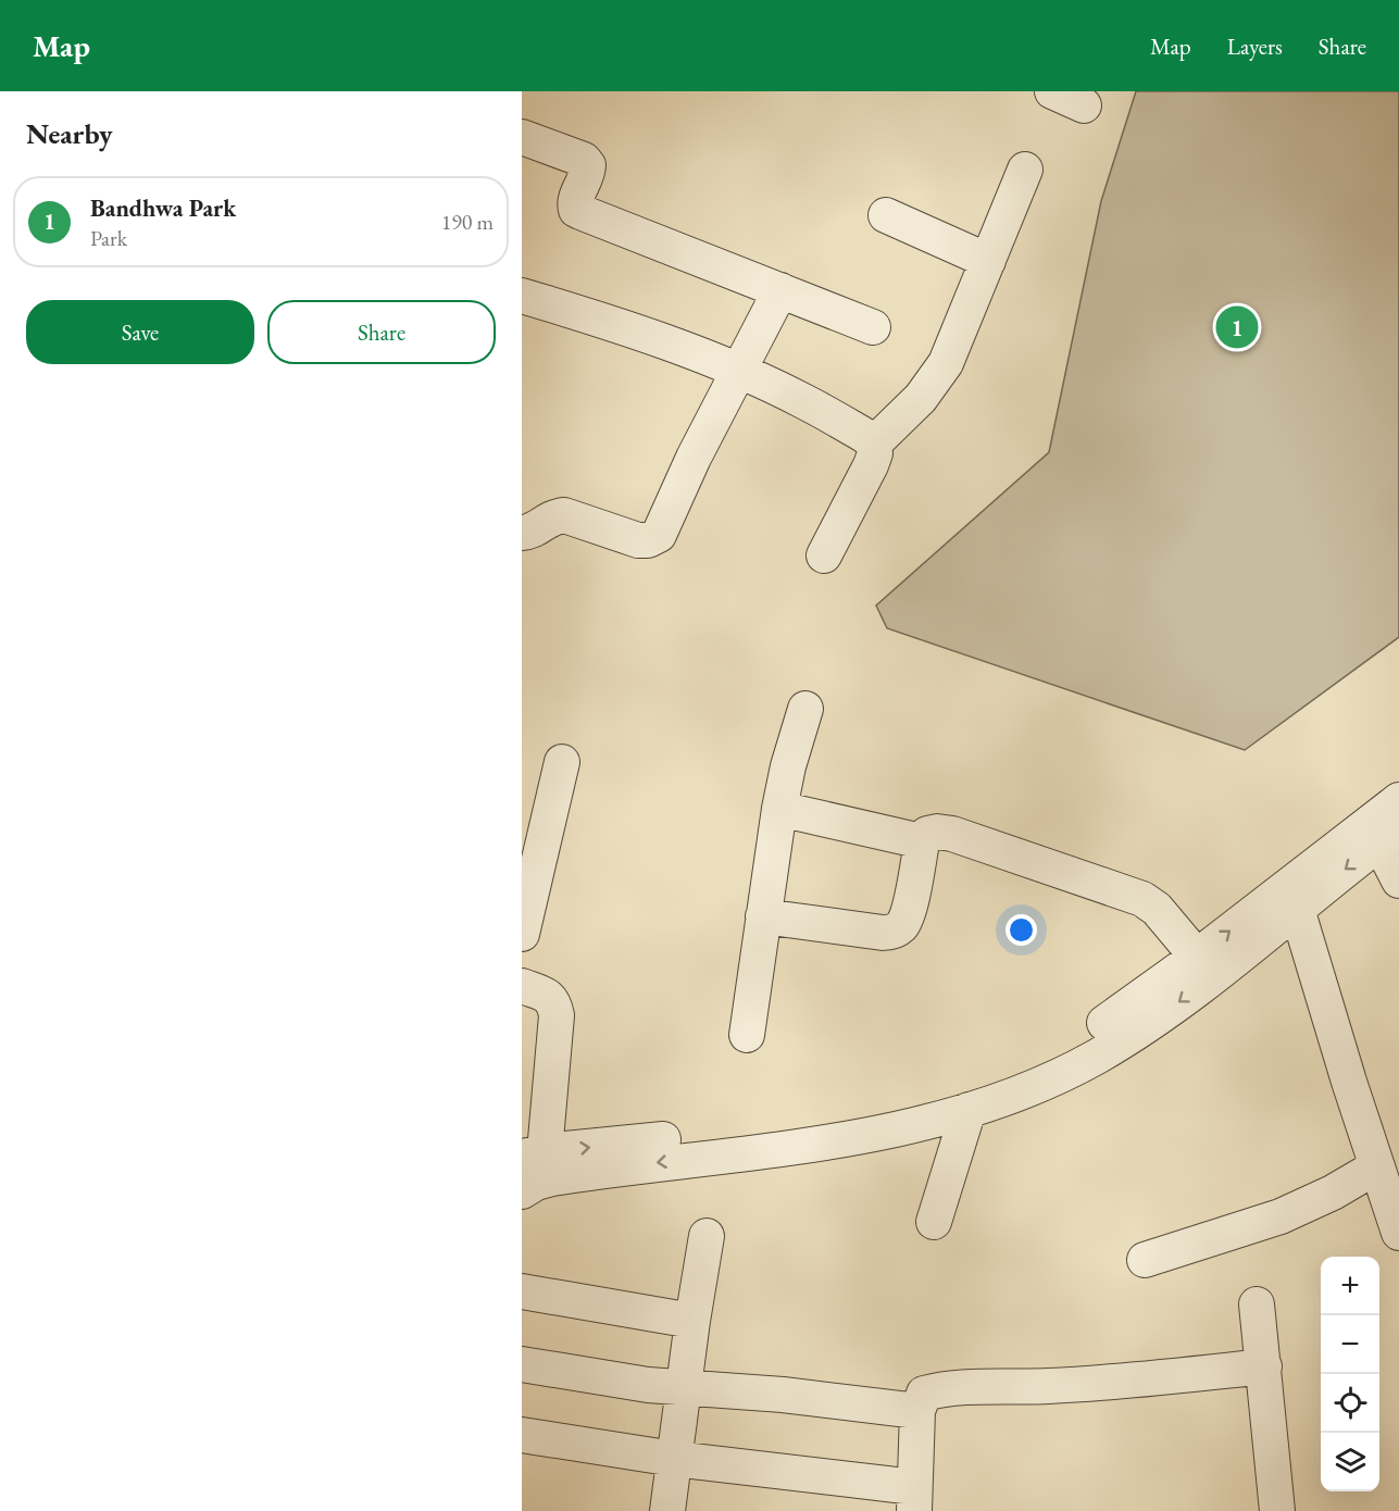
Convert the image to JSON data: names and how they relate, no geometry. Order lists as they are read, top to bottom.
{
  "page": {
    "header": "Map",
    "nav": ["Map", "Layers", "Share"],
    "heading": "Nearby",
    "list": [
      {
        "mark": "1",
        "name": "Bandhwa Park",
        "note": "Park",
        "value": "190 m"
      }
    ],
    "buttons": ["Save", "Share"],
    "pins": "1",
    "map_buttons": ["+", "−"]
  }
}
